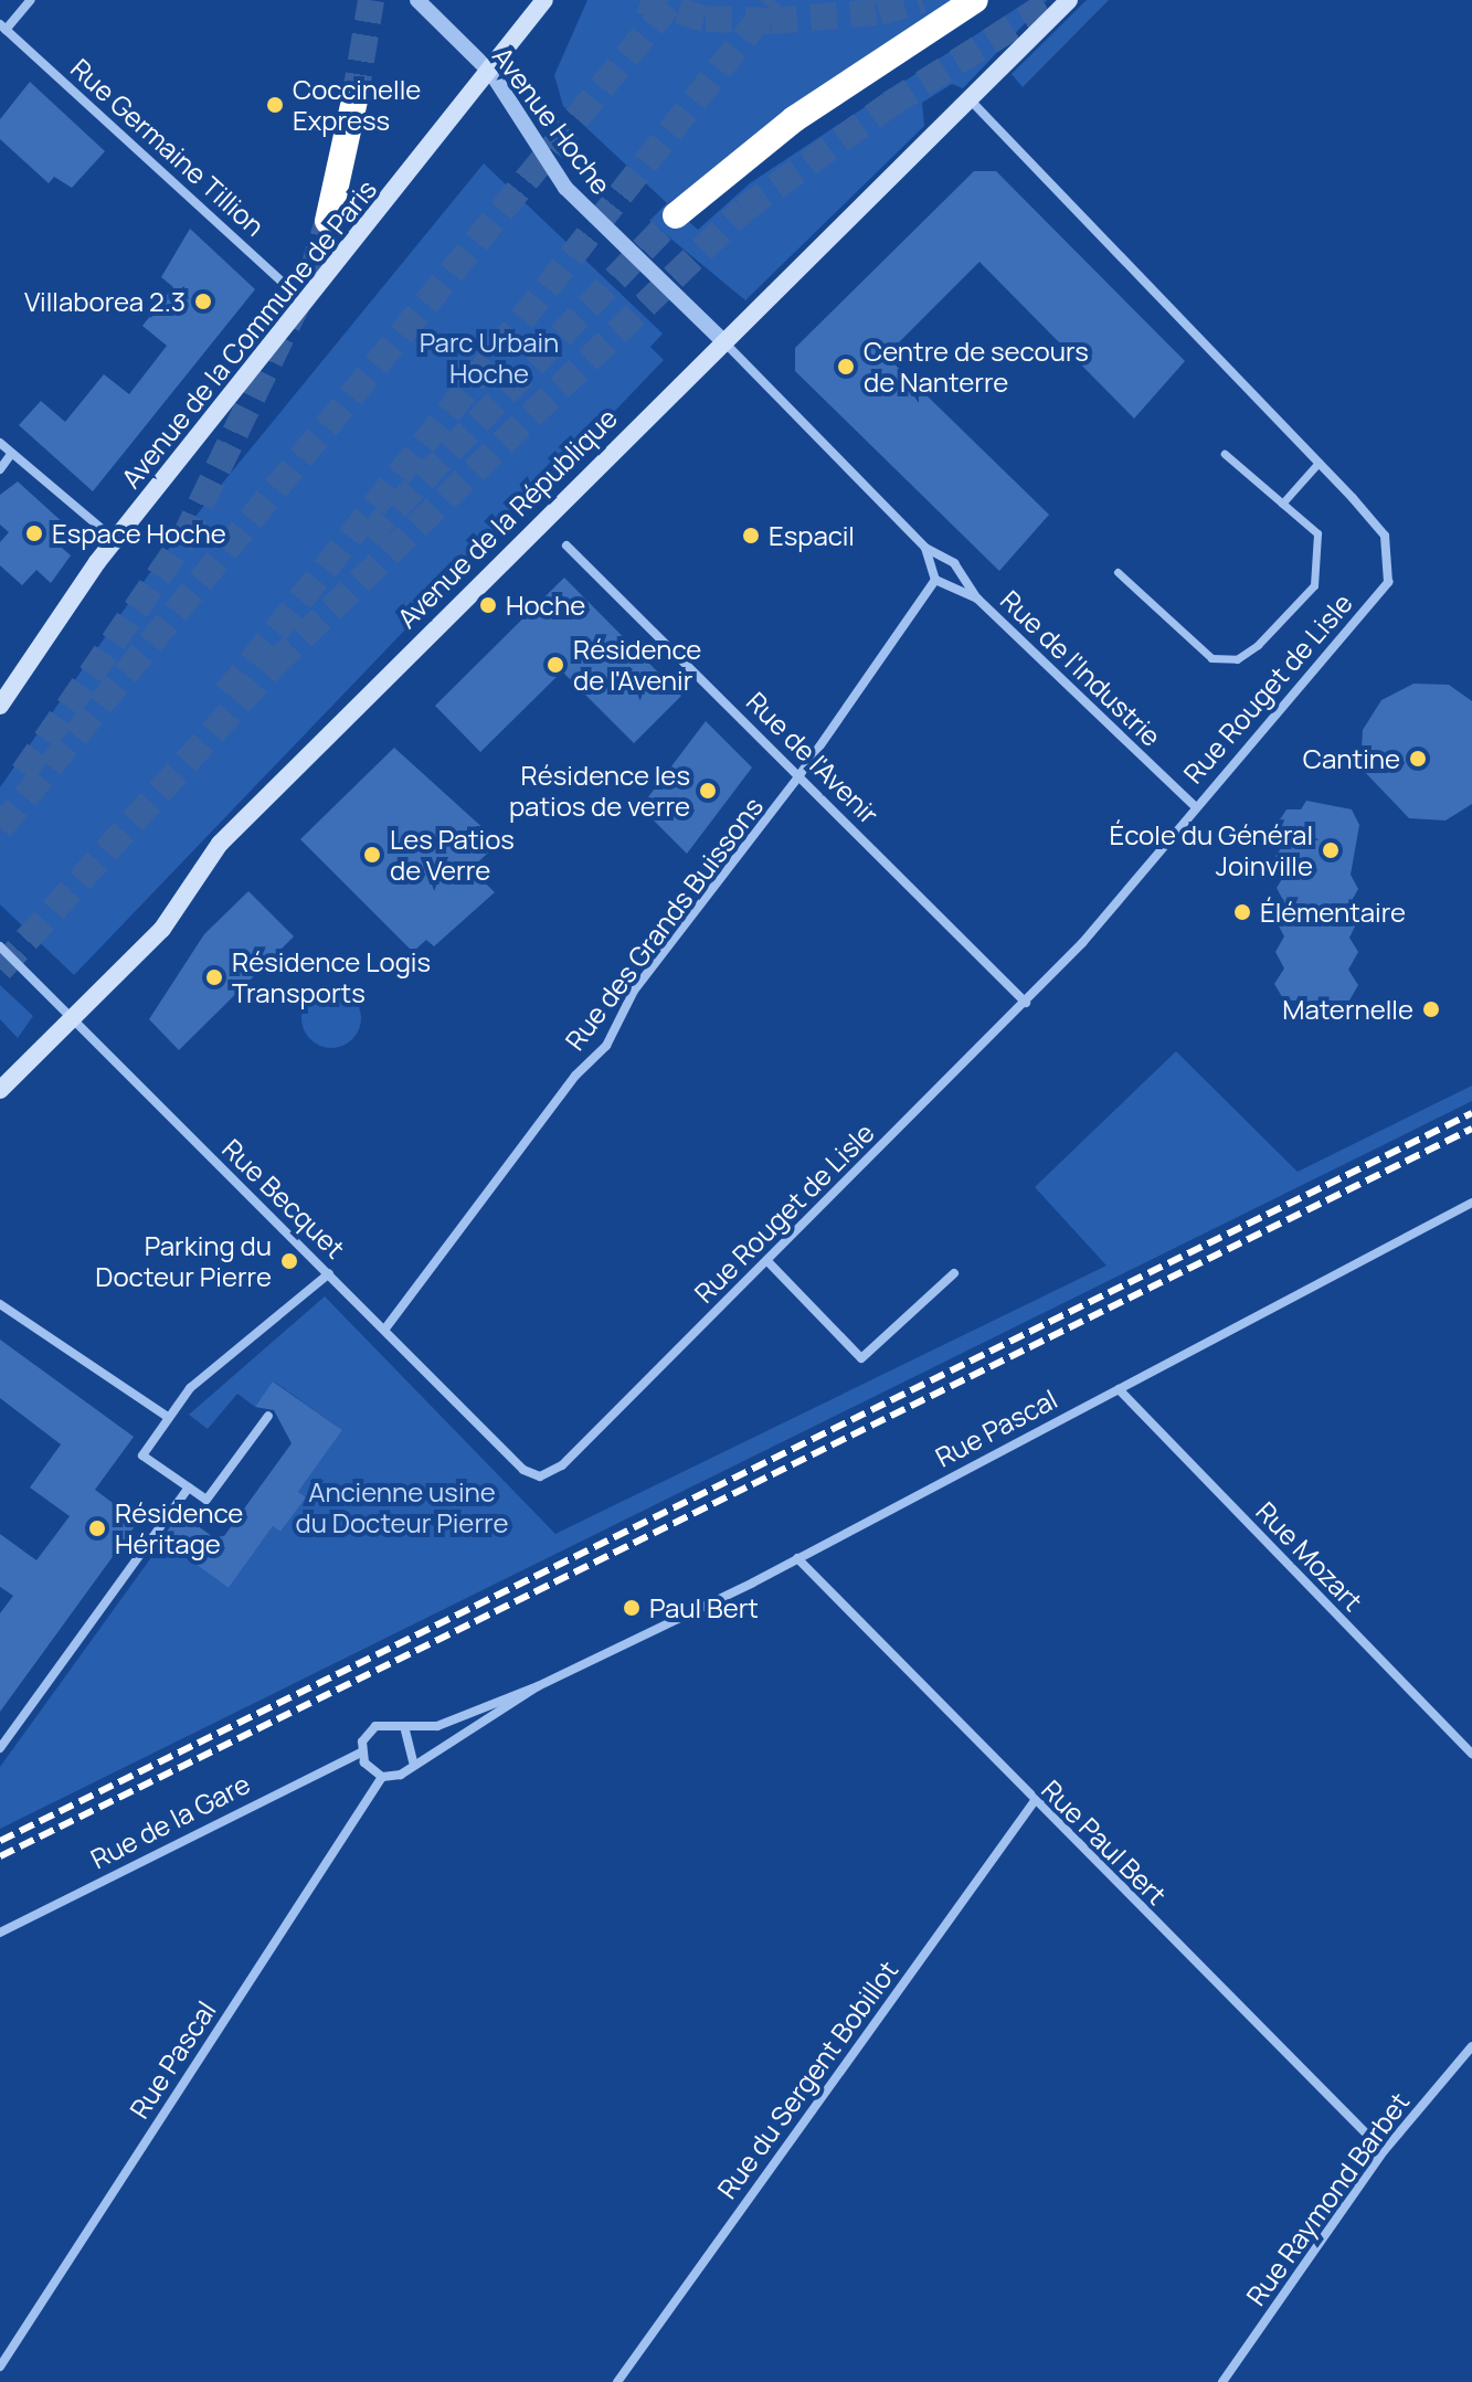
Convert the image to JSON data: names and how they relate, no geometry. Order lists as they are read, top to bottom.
{
  "streets": {
    "main road": ["Avenue de la Commune de Paris", "Avenue de la République"],
    "street": [
      "Avenue Hoche",
      "Rue Germaine Tillion",
      "Rue de l'Industrie",
      "Rue Rouget de Lisle",
      "Rue de l'Avenir",
      "Rue des Grands Buissons",
      "Rue Becquet",
      "Rue Pascal",
      "Rue Mozart",
      "Rue de la Gare",
      "Rue Paul Bert",
      "Rue du Sergent Bobillot",
      "Rue Raymond Barbet"
    ]
  },
  "crossings": [
    ["Avenue Hoche", "Avenue de la Commune de Paris"],
    ["Avenue Hoche", "Avenue de la République"],
    ["Avenue Hoche", "Rue de l'Industrie"],
    ["Rue Germaine Tillion", "Avenue de la Commune de Paris"],
    ["Avenue de la République", "Rue de l'Industrie"],
    ["Avenue de la République", "Rue Rouget de Lisle"],
    ["Avenue de la République", "Rue Becquet"],
    ["Rue de l'Industrie", "Rue Rouget de Lisle"],
    ["Rue de l'Industrie", "Rue des Grands Buissons"],
    ["Rue Rouget de Lisle", "Rue de l'Avenir"],
    ["Rue Rouget de Lisle", "Rue Becquet"],
    ["Rue de l'Avenir", "Rue des Grands Buissons"],
    ["Rue des Grands Buissons", "Rue Becquet"],
    ["Rue Pascal", "Rue Mozart"],
    ["Rue Pascal", "Rue de la Gare"],
    ["Rue Pascal", "Rue Paul Bert"],
    ["Rue Paul Bert", "Rue du Sergent Bobillot"],
    ["Rue Paul Bert", "Rue Raymond Barbet"]
  ],
  "parks": ["Parc Urbain Hoche", "Ancienne usine du Docteur Pierre"],
  "places": [
    "Coccinelle Express",
    "Villaborea 2.3",
    "Centre de secours de Nanterre",
    "Espace Hoche",
    "Espacil",
    "Hoche",
    "Résidence de l'Avenir",
    "Cantine",
    "Résidence les patios de verre",
    "École du Général Joinville",
    "Les Patios de Verre",
    "Élémentaire",
    "Résidence Logis Transports",
    "Maternelle",
    "Parking du Docteur Pierre",
    "Résidence Héritage",
    "Paul Bert"
  ]
}
